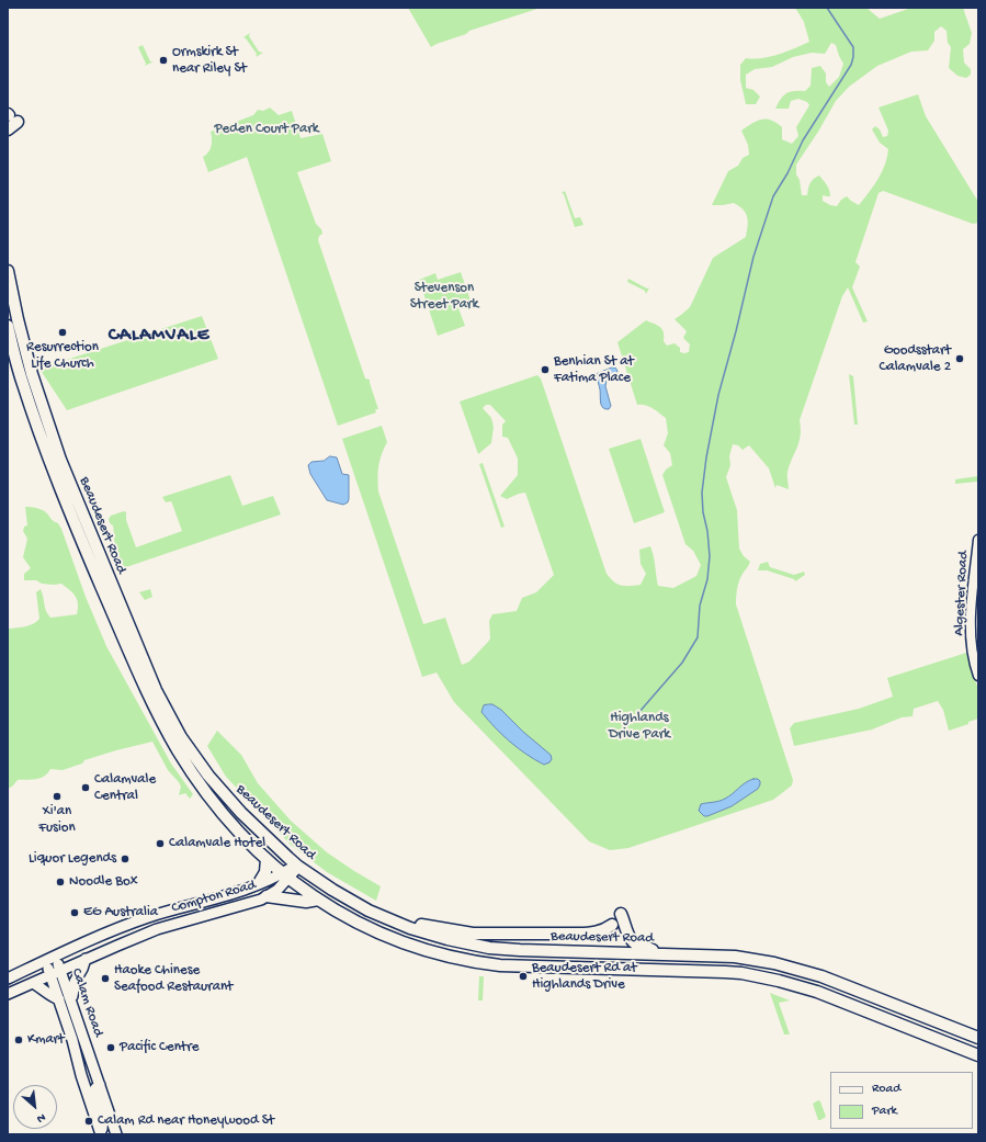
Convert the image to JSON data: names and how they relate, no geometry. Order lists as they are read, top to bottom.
{
  "streets": {
    "highway": ["Beaudesert Road"],
    "main road": ["Algester Road", "Compton Road", "Calam Road"]
  },
  "crossings": [
    ["Beaudesert Road", "Compton Road"],
    ["Compton Road", "Calam Road"]
  ],
  "districts": ["CALAMVALE"],
  "parks": ["Peden Court Park", "Stevenson Street Park", "Highlands Drive Park"],
  "places": [
    "Ormskirk St near Riley St",
    "Resurrection Life Church",
    "Goodsstart Calamvale 2",
    "Benhian St at Fatima Place",
    "Calamvale Central",
    "Xi'an Fusion",
    "Calamvale Hotel",
    "Liquor Legends",
    "Noodle Box",
    "EG Australia",
    "Beaudesert Rd at Highlands Drive",
    "Haoke Chinese Seafood Restaurant",
    "Kmart",
    "Pacific Centre",
    "Calam Rd near Honeywood St"
  ],
  "legend": ["Road", "Park"],
  "north": "bottom right"
}
